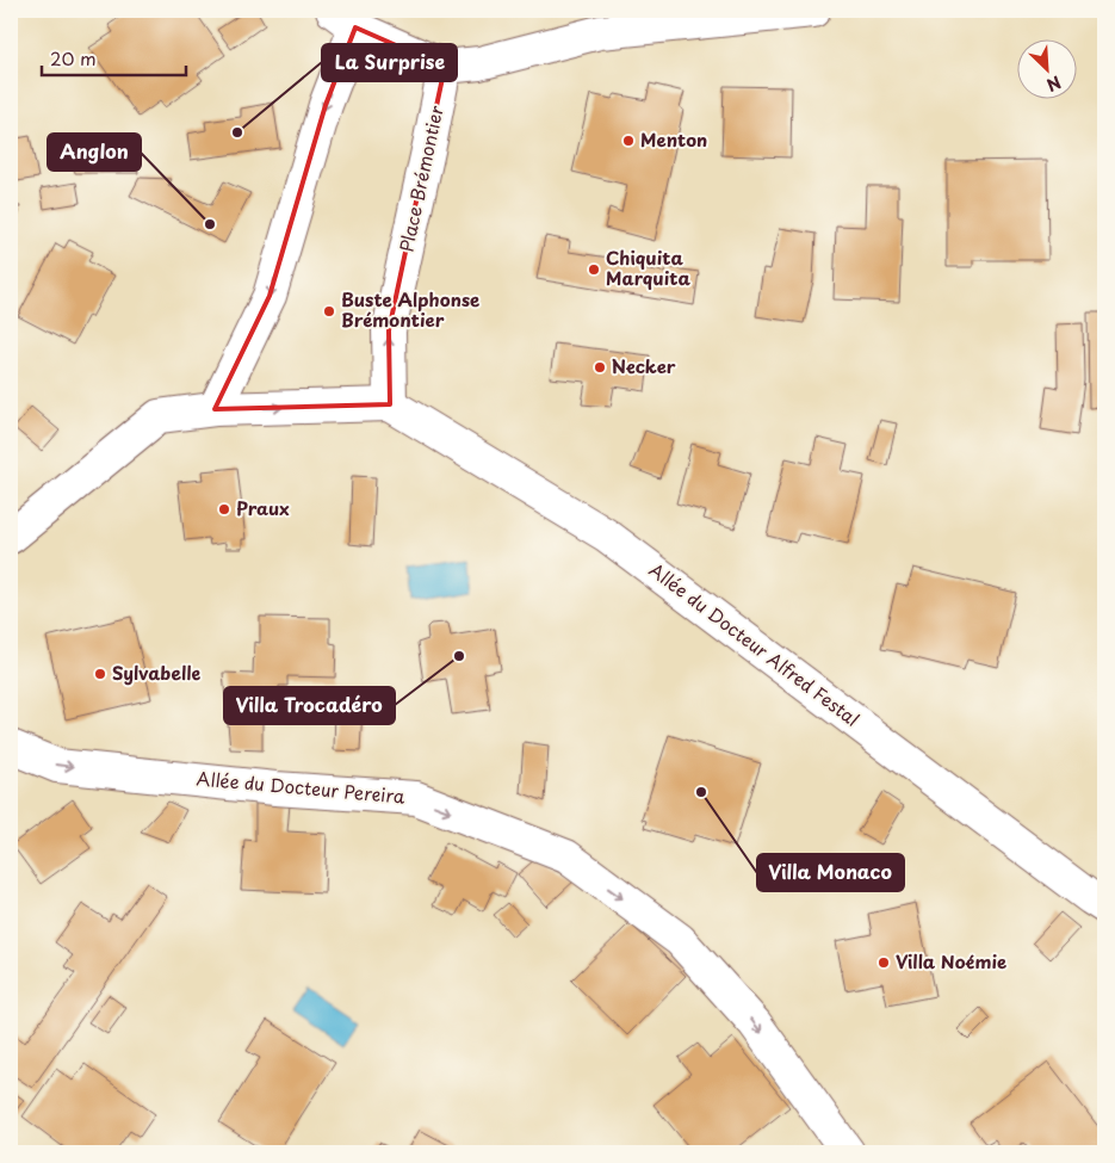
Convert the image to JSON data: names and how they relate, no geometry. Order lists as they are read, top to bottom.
{
  "streets": {
    "street": ["Place Brémontier", "Allée du Docteur Alfred Festal", "Allée du Docteur Pereira"]
  },
  "crossings": [
    ["Place Brémontier", "Allée du Docteur Alfred Festal"]
  ],
  "one_way": ["Allée du Docteur Pereira"],
  "places": [
    "La Surprise",
    "Menton",
    "Anglon",
    "Chiquita Marquita",
    "Buste Alphonse Brémontier",
    "Necker",
    "Praux",
    "Villa Trocadéro",
    "Sylvabelle",
    "Villa Monaco",
    "Villa Noémie"
  ],
  "scale_bar": "20 m",
  "north": "bottom right"
}
